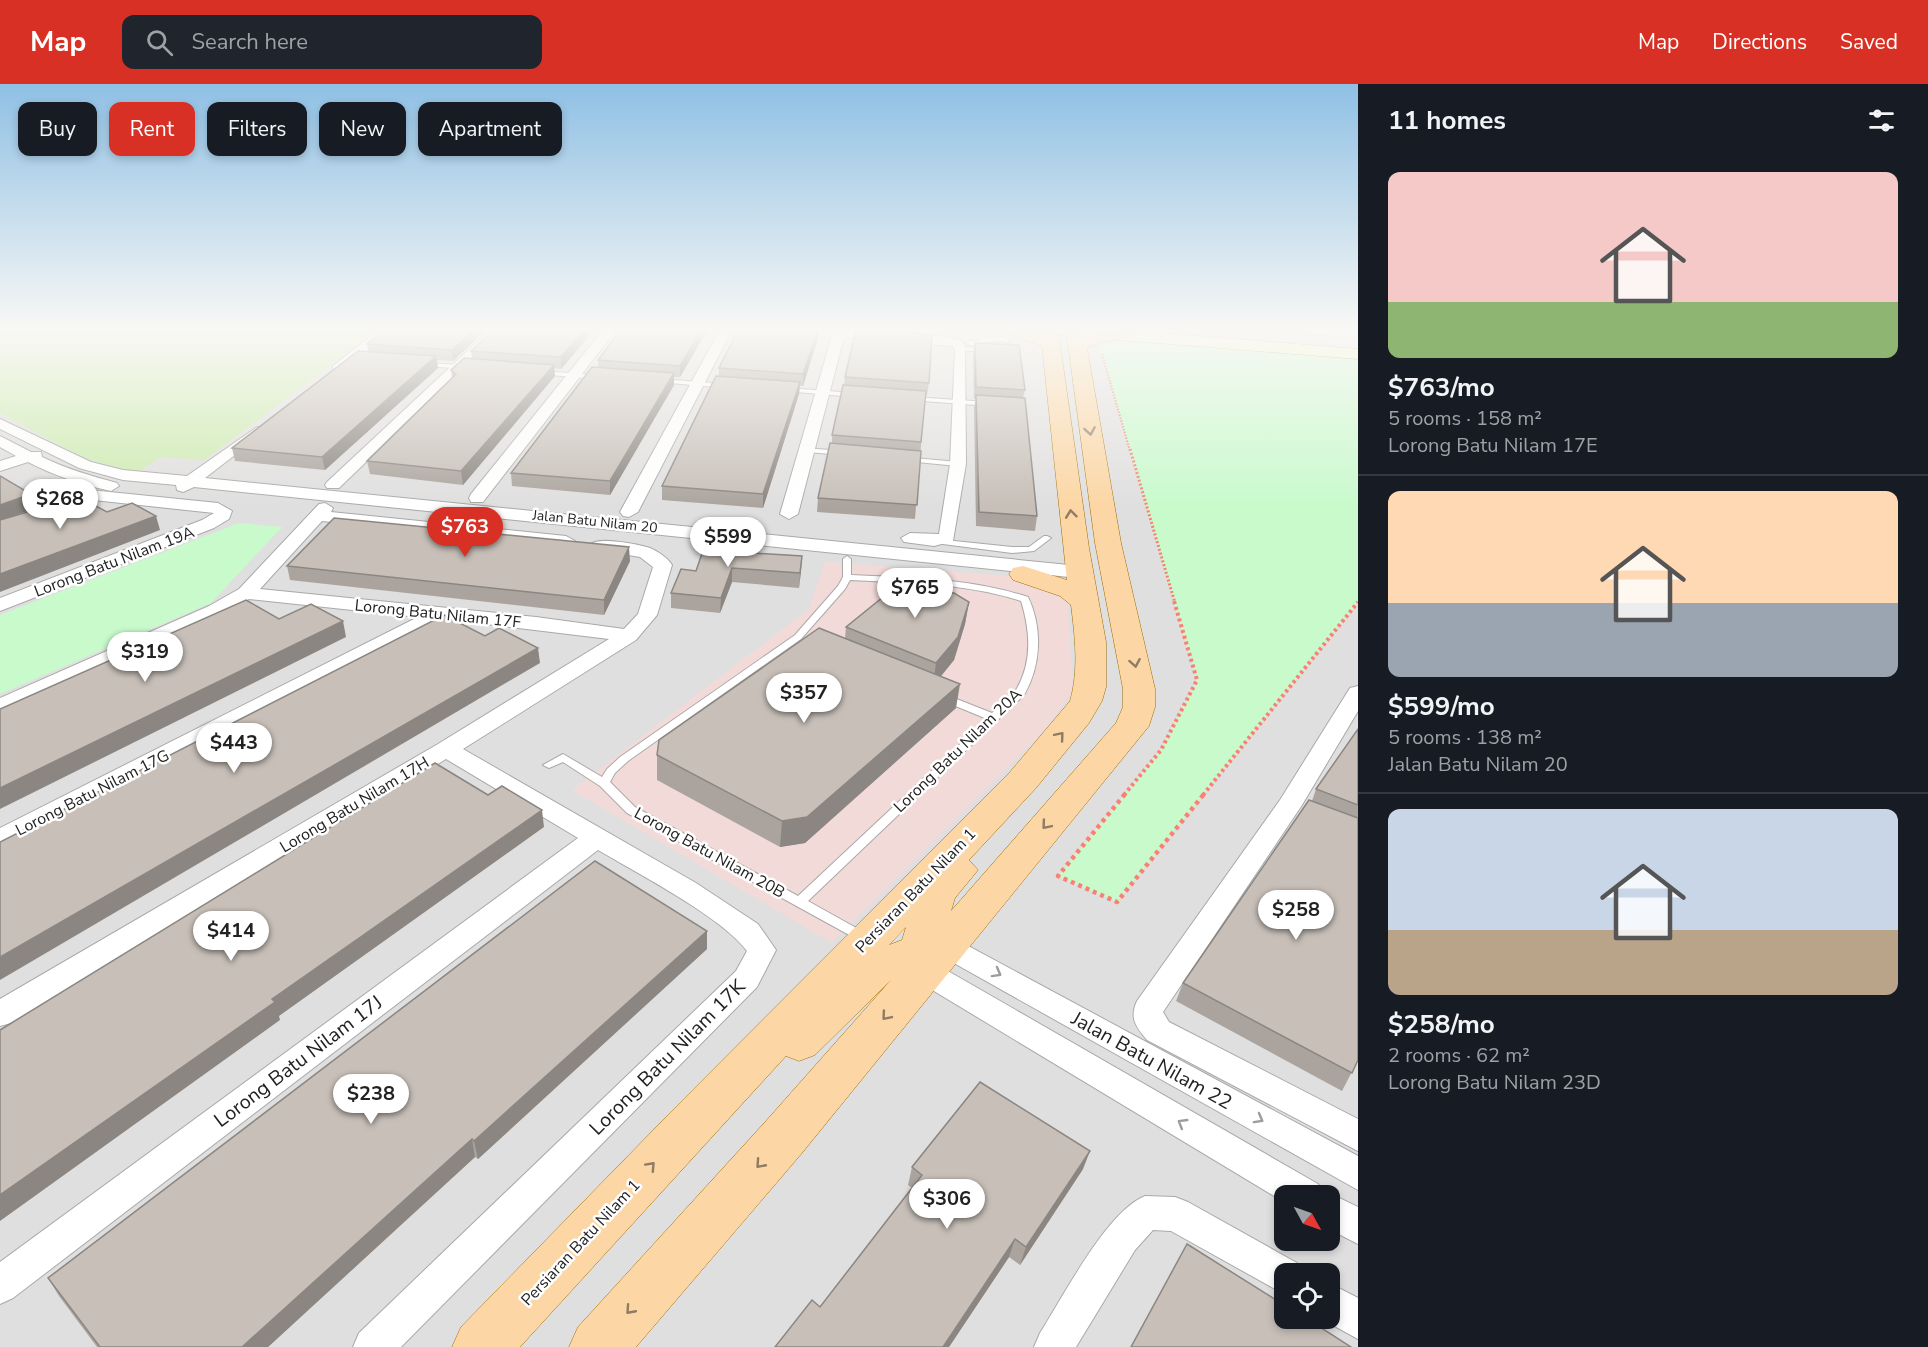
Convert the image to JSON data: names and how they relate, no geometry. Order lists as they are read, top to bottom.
{
  "streets": {
    "main road": ["Persiaran Batu Nilam 1"],
    "street": [
      "Jalan Batu Nilam 20",
      "Lorong Batu Nilam 19A",
      "Lorong Batu Nilam 17F",
      "Lorong Batu Nilam 17G",
      "Lorong Batu Nilam 17H",
      "Lorong Batu Nilam 17K",
      "Jalan Batu Nilam 22",
      "Lorong Batu Nilam 17J"
    ],
    "lane": ["Lorong Batu Nilam 20A", "Lorong Batu Nilam 20B"]
  },
  "crossings": [
    ["Jalan Batu Nilam 20", "Lorong Batu Nilam 17H"],
    ["Lorong Batu Nilam 17F", "Lorong Batu Nilam 17G"],
    ["Lorong Batu Nilam 17F", "Lorong Batu Nilam 17H"],
    ["Lorong Batu Nilam 20A", "Lorong Batu Nilam 20B"],
    ["Lorong Batu Nilam 17H", "Lorong Batu Nilam 17K"],
    ["Lorong Batu Nilam 20B", "Persiaran Batu Nilam 1"],
    ["Lorong Batu Nilam 17K", "Lorong Batu Nilam 17J"]
  ],
  "north": "bottom right",
  "page": {
    "header": "Map",
    "search": "Search here",
    "nav": ["Map", "Directions", "Saved"],
    "heading": "11 homes",
    "chip": [
      "Buy",
      "Rent",
      "Filters",
      "New",
      "Apartment"
    ],
    "list": [
      {
        "name": "$763/mo",
        "note": "5 rooms · 158 m² · Lorong Batu Nilam 17E"
      },
      {
        "name": "$599/mo",
        "note": "5 rooms · 138 m² · Jalan Batu Nilam 20"
      },
      {
        "name": "$258/mo",
        "note": "2 rooms · 62 m² · Lorong Batu Nilam 23D"
      }
    ],
    "price": [
      "$268",
      "$763",
      "$599",
      "$765",
      "$319",
      "$357",
      "$443",
      "$258",
      "$414",
      "$238",
      "$306"
    ]
  }
}
